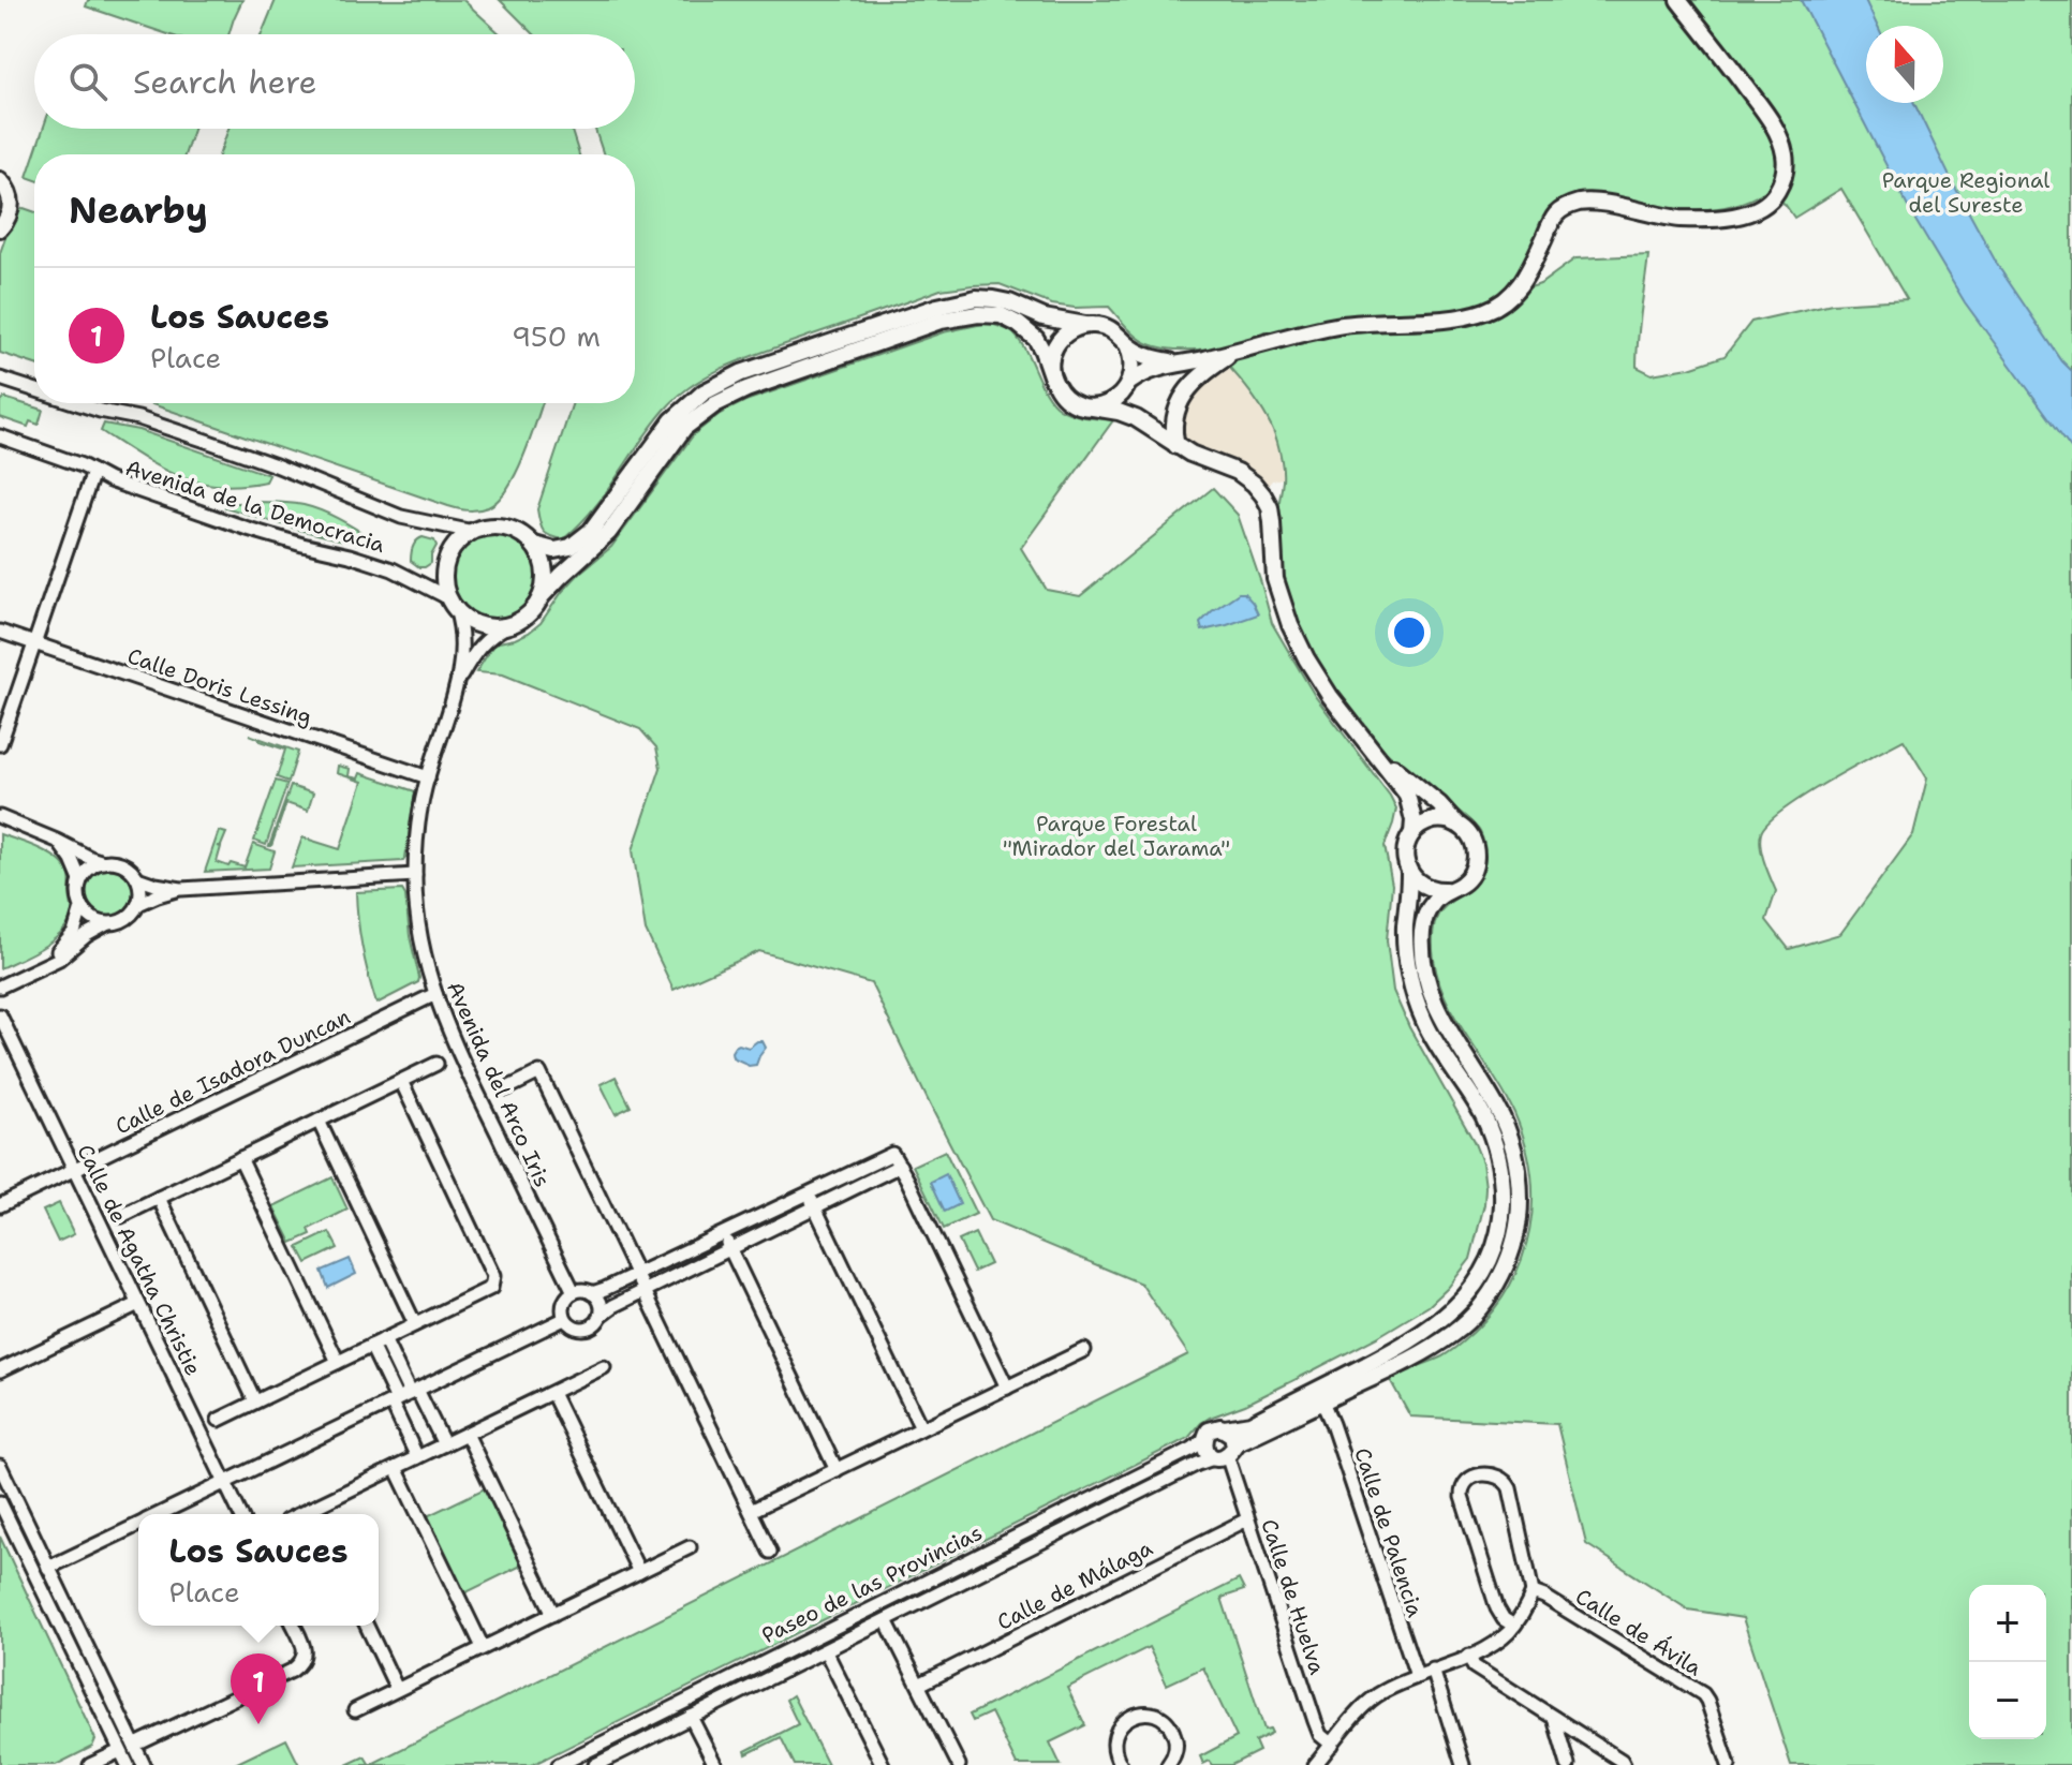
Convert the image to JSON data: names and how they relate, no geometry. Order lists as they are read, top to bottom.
{
  "streets": {
    "main road": ["Paseo de las Provincias"],
    "street": [
      "Avenida de la Democracia",
      "Calle Doris Lessing",
      "Calle de Isadora Duncan",
      "Avenida del Arco Iris",
      "Calle de Agatha Christie",
      "Calle de Palencia",
      "Calle de Málaga",
      "Calle de Huelva",
      "Calle de Ávila"
    ]
  },
  "crossings": [
    ["Avenida de la Democracia", "Avenida del Arco Iris"],
    ["Calle Doris Lessing", "Avenida del Arco Iris"],
    ["Calle de Isadora Duncan", "Avenida del Arco Iris"],
    ["Calle de Isadora Duncan", "Calle de Agatha Christie"],
    ["Calle de Palencia", "Paseo de las Provincias"],
    ["Paseo de las Provincias", "Calle de Huelva"],
    ["Calle de Málaga", "Calle de Huelva"]
  ],
  "parks": ["Parque Regional del Sureste", "Parque Forestal \"Mirador del Jarama\""],
  "north": "top",
  "page": {
    "search": "Search here",
    "heading": "Nearby",
    "list": [
      {
        "mark": "1",
        "name": "Los Sauces",
        "note": "Place",
        "value": "950 m"
      }
    ],
    "popup": ["Los Sauces", "Place"],
    "map_buttons": ["+", "−"],
    "pins": "1"
  }
}
